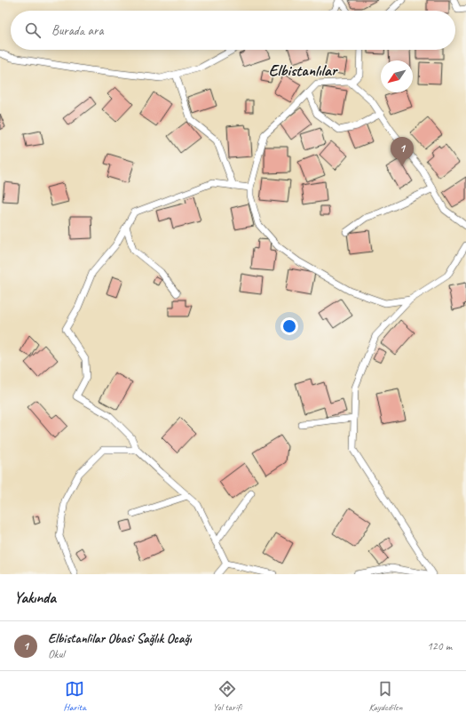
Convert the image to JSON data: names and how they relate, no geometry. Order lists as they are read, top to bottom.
{
  "districts": ["Elbistanlılar"],
  "north": "bottom left",
  "page": {
    "search": "Burada ara",
    "pins": "1",
    "heading": "Yakında",
    "list": [
      {
        "mark": "1",
        "name": "Elbistanlilar Obasi Sağlık Ocağı",
        "note": "Okul",
        "value": "120 m"
      }
    ],
    "nav": ["Harita", "Yol tarifi", "Kaydedilen"]
  }
}
